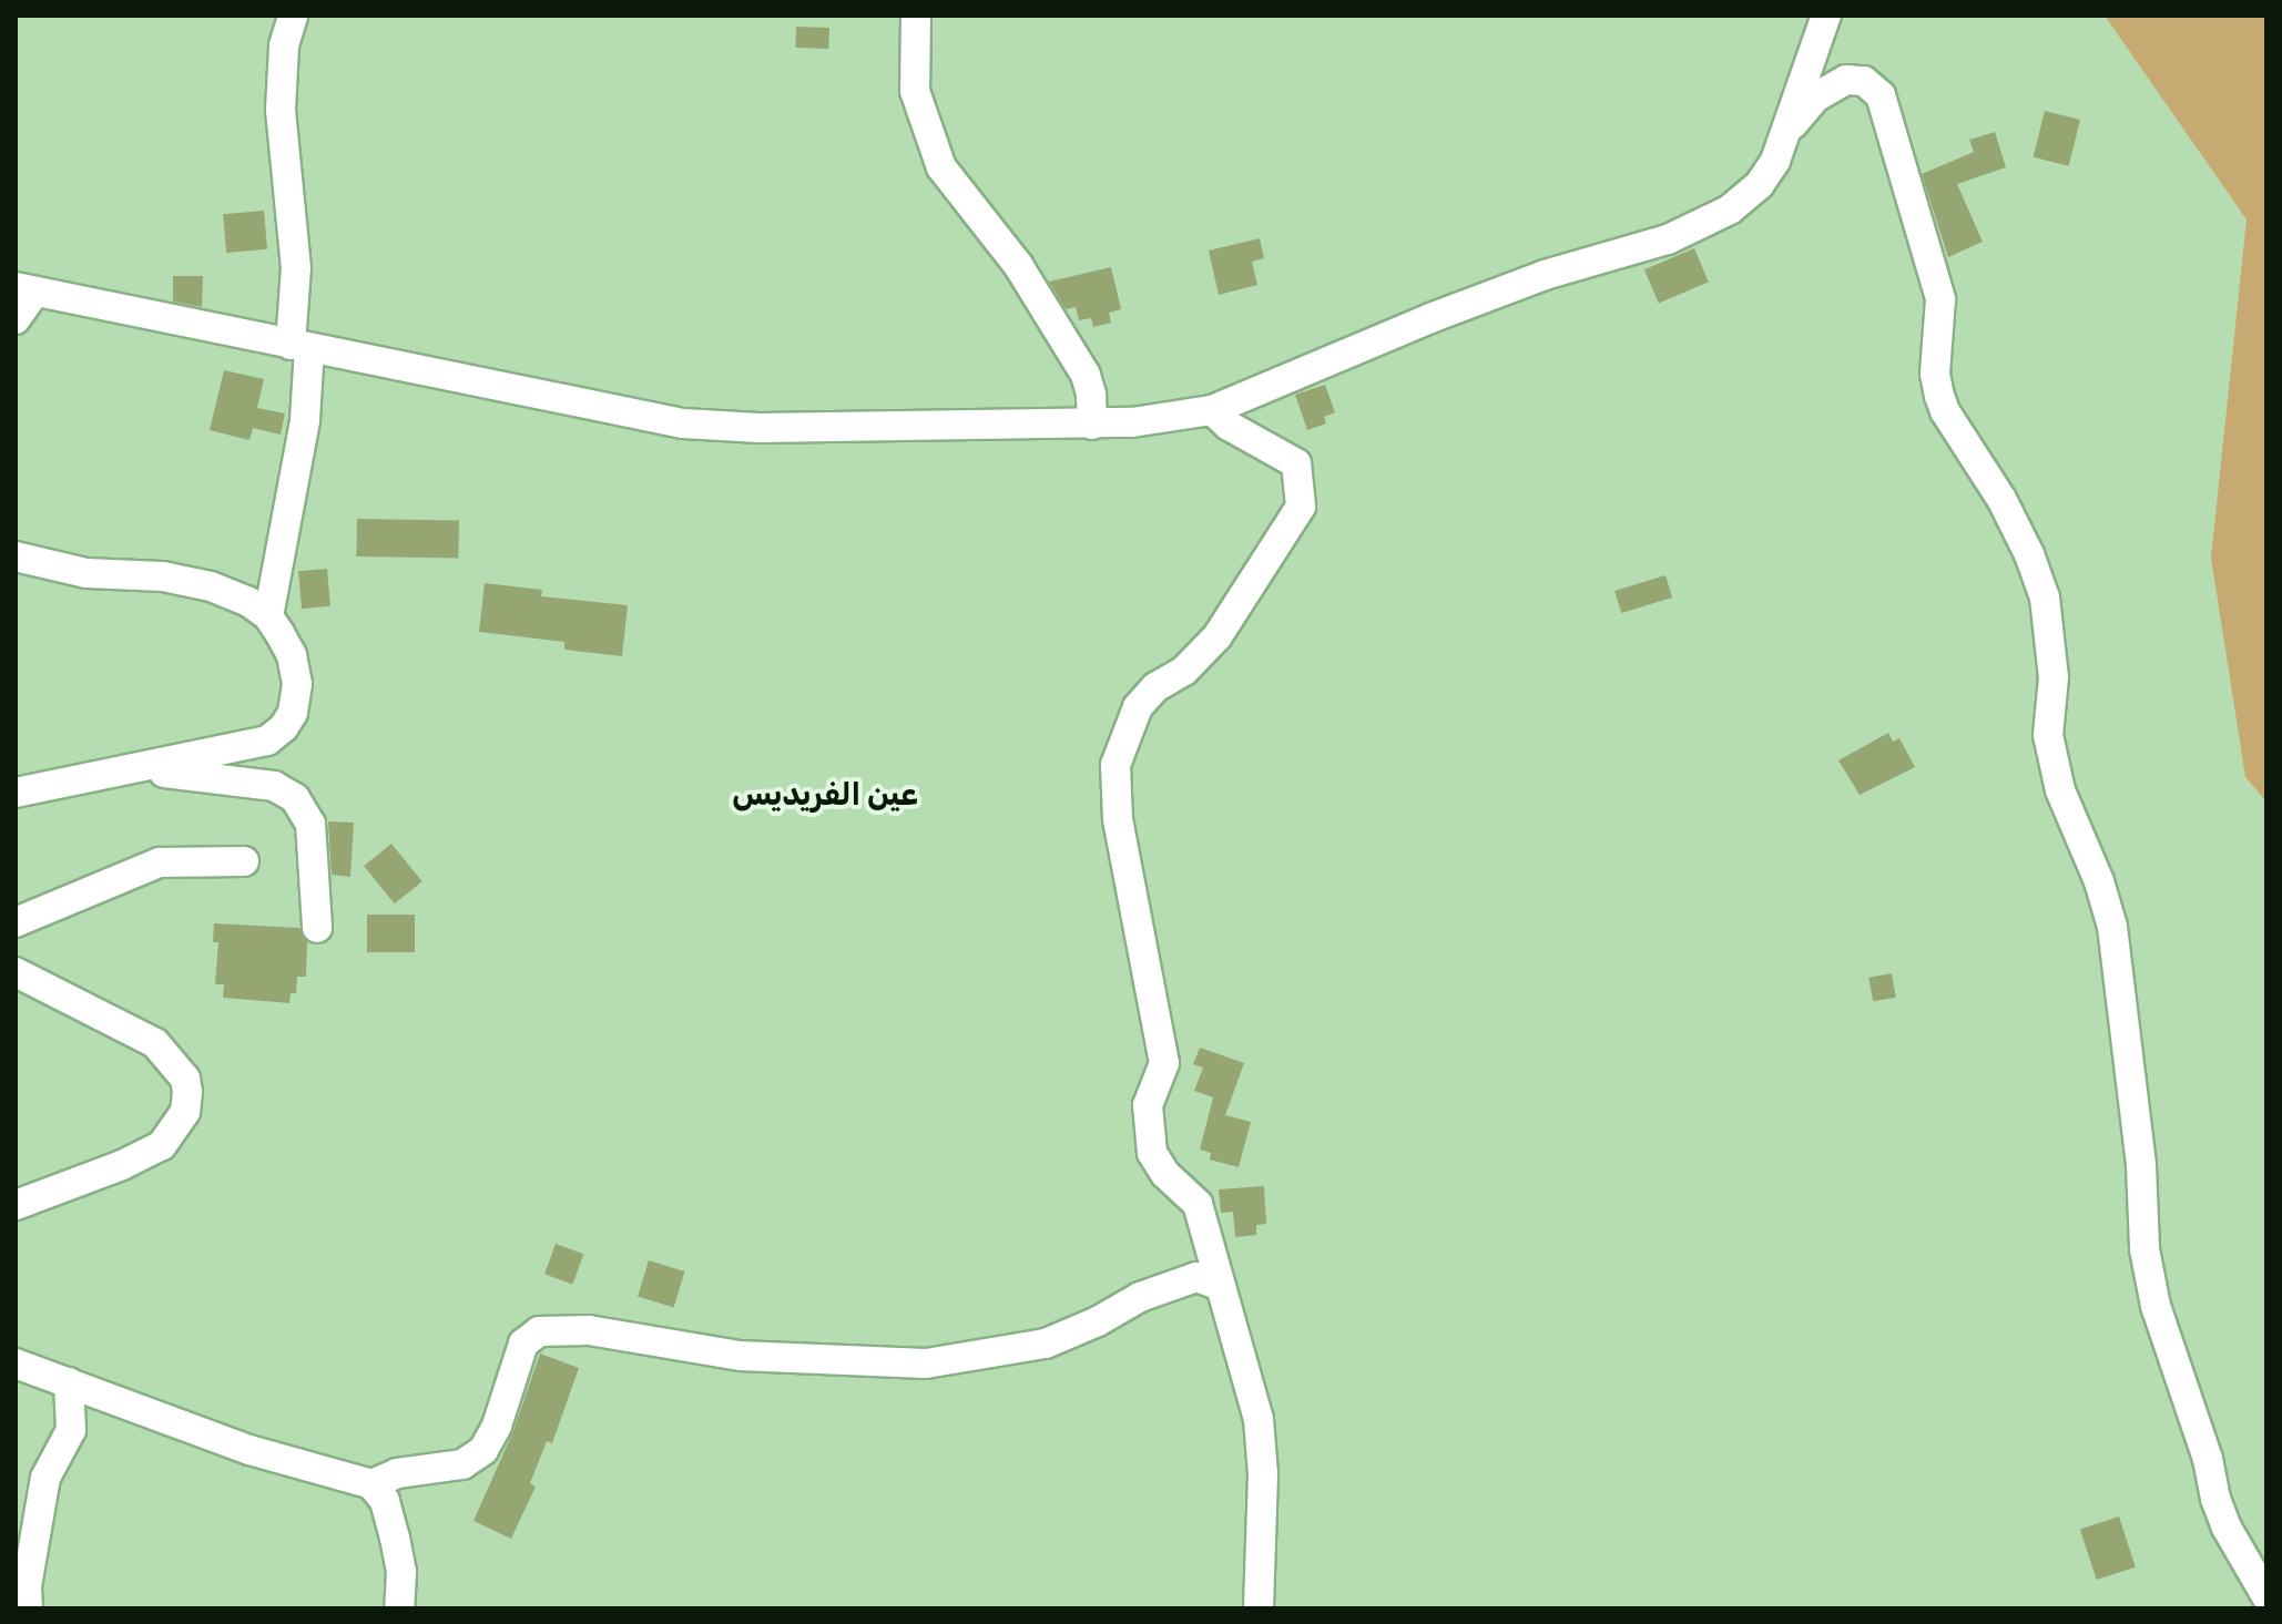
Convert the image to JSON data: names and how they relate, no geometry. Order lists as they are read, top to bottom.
{
  "districts": ["عين الفريديس"]
}
